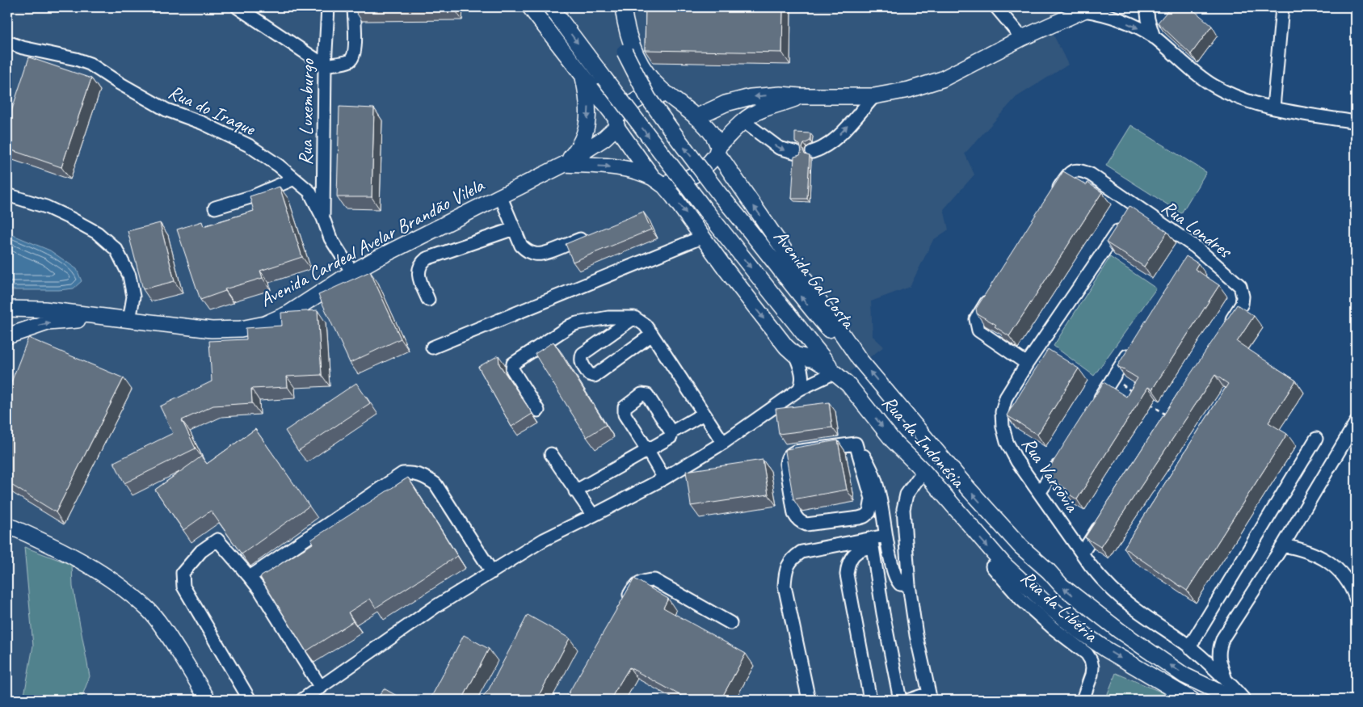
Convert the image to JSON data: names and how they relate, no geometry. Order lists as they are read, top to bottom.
{
  "streets": {
    "main road": ["Avenida Cardeal Avelar Brandão Vilela", "Avenida Gal Costa", "Rua da Indonésia"],
    "street": [
      "Rua do Iraque",
      "Rua Luxemburgo",
      "Rua Londres",
      "Rua Varsōvia",
      "Rua da Libéria"
    ]
  },
  "crossings": [
    ["Rua do Iraque", "Rua Luxemburgo"],
    ["Rua do Iraque", "Avenida Cardeal Avelar Brandão Vilela"],
    ["Rua Londres", "Rua Varsōvia"],
    ["Avenida Cardeal Avelar Brandão Vilela", "Avenida Gal Costa"],
    ["Avenida Gal Costa", "Rua da Indonésia"]
  ]
}
